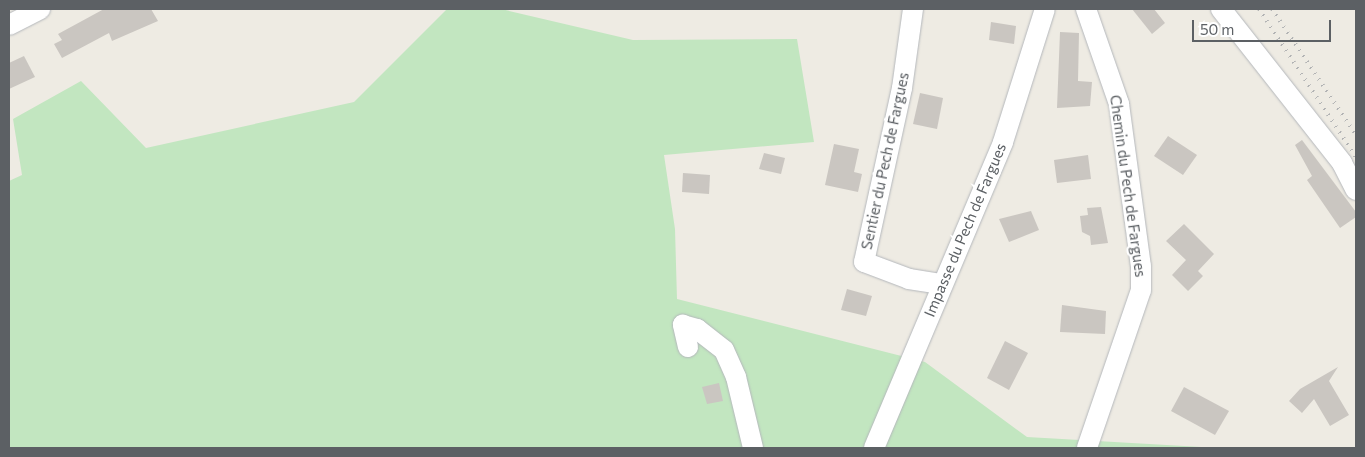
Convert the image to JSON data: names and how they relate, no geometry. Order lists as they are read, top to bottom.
{
  "streets": {
    "street": ["Sentier du Pech de Fargues", "Chemin du Pech de Fargues", "Impasse du Pech de Fargues"]
  },
  "crossings": [
    ["Sentier du Pech de Fargues", "Impasse du Pech de Fargues"]
  ],
  "scale_bar": "50 m"
}
